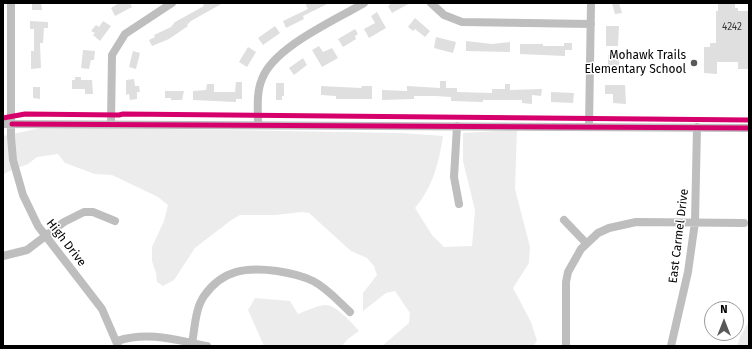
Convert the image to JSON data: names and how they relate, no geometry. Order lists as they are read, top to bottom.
{
  "streets": {
    "street": ["East Carmel Drive", "High Drive"]
  },
  "places": ["Mohawk Trails Elementary School"],
  "house_numbers": ["4242"],
  "north": "top"
}
